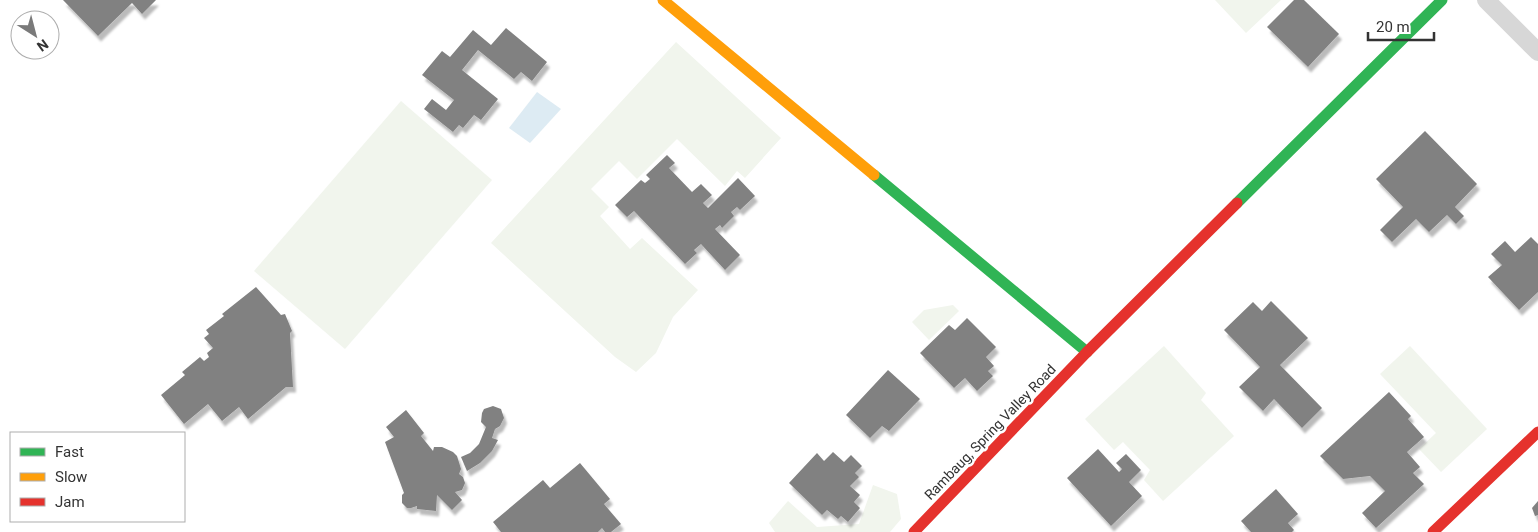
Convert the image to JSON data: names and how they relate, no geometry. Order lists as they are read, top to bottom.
{
  "streets": {
    "street": ["Rambaug, Spring Valley Road"]
  },
  "legend": ["Fast", "Slow", "Jam"],
  "scale_bar": "20 m",
  "north": "bottom right"
}
